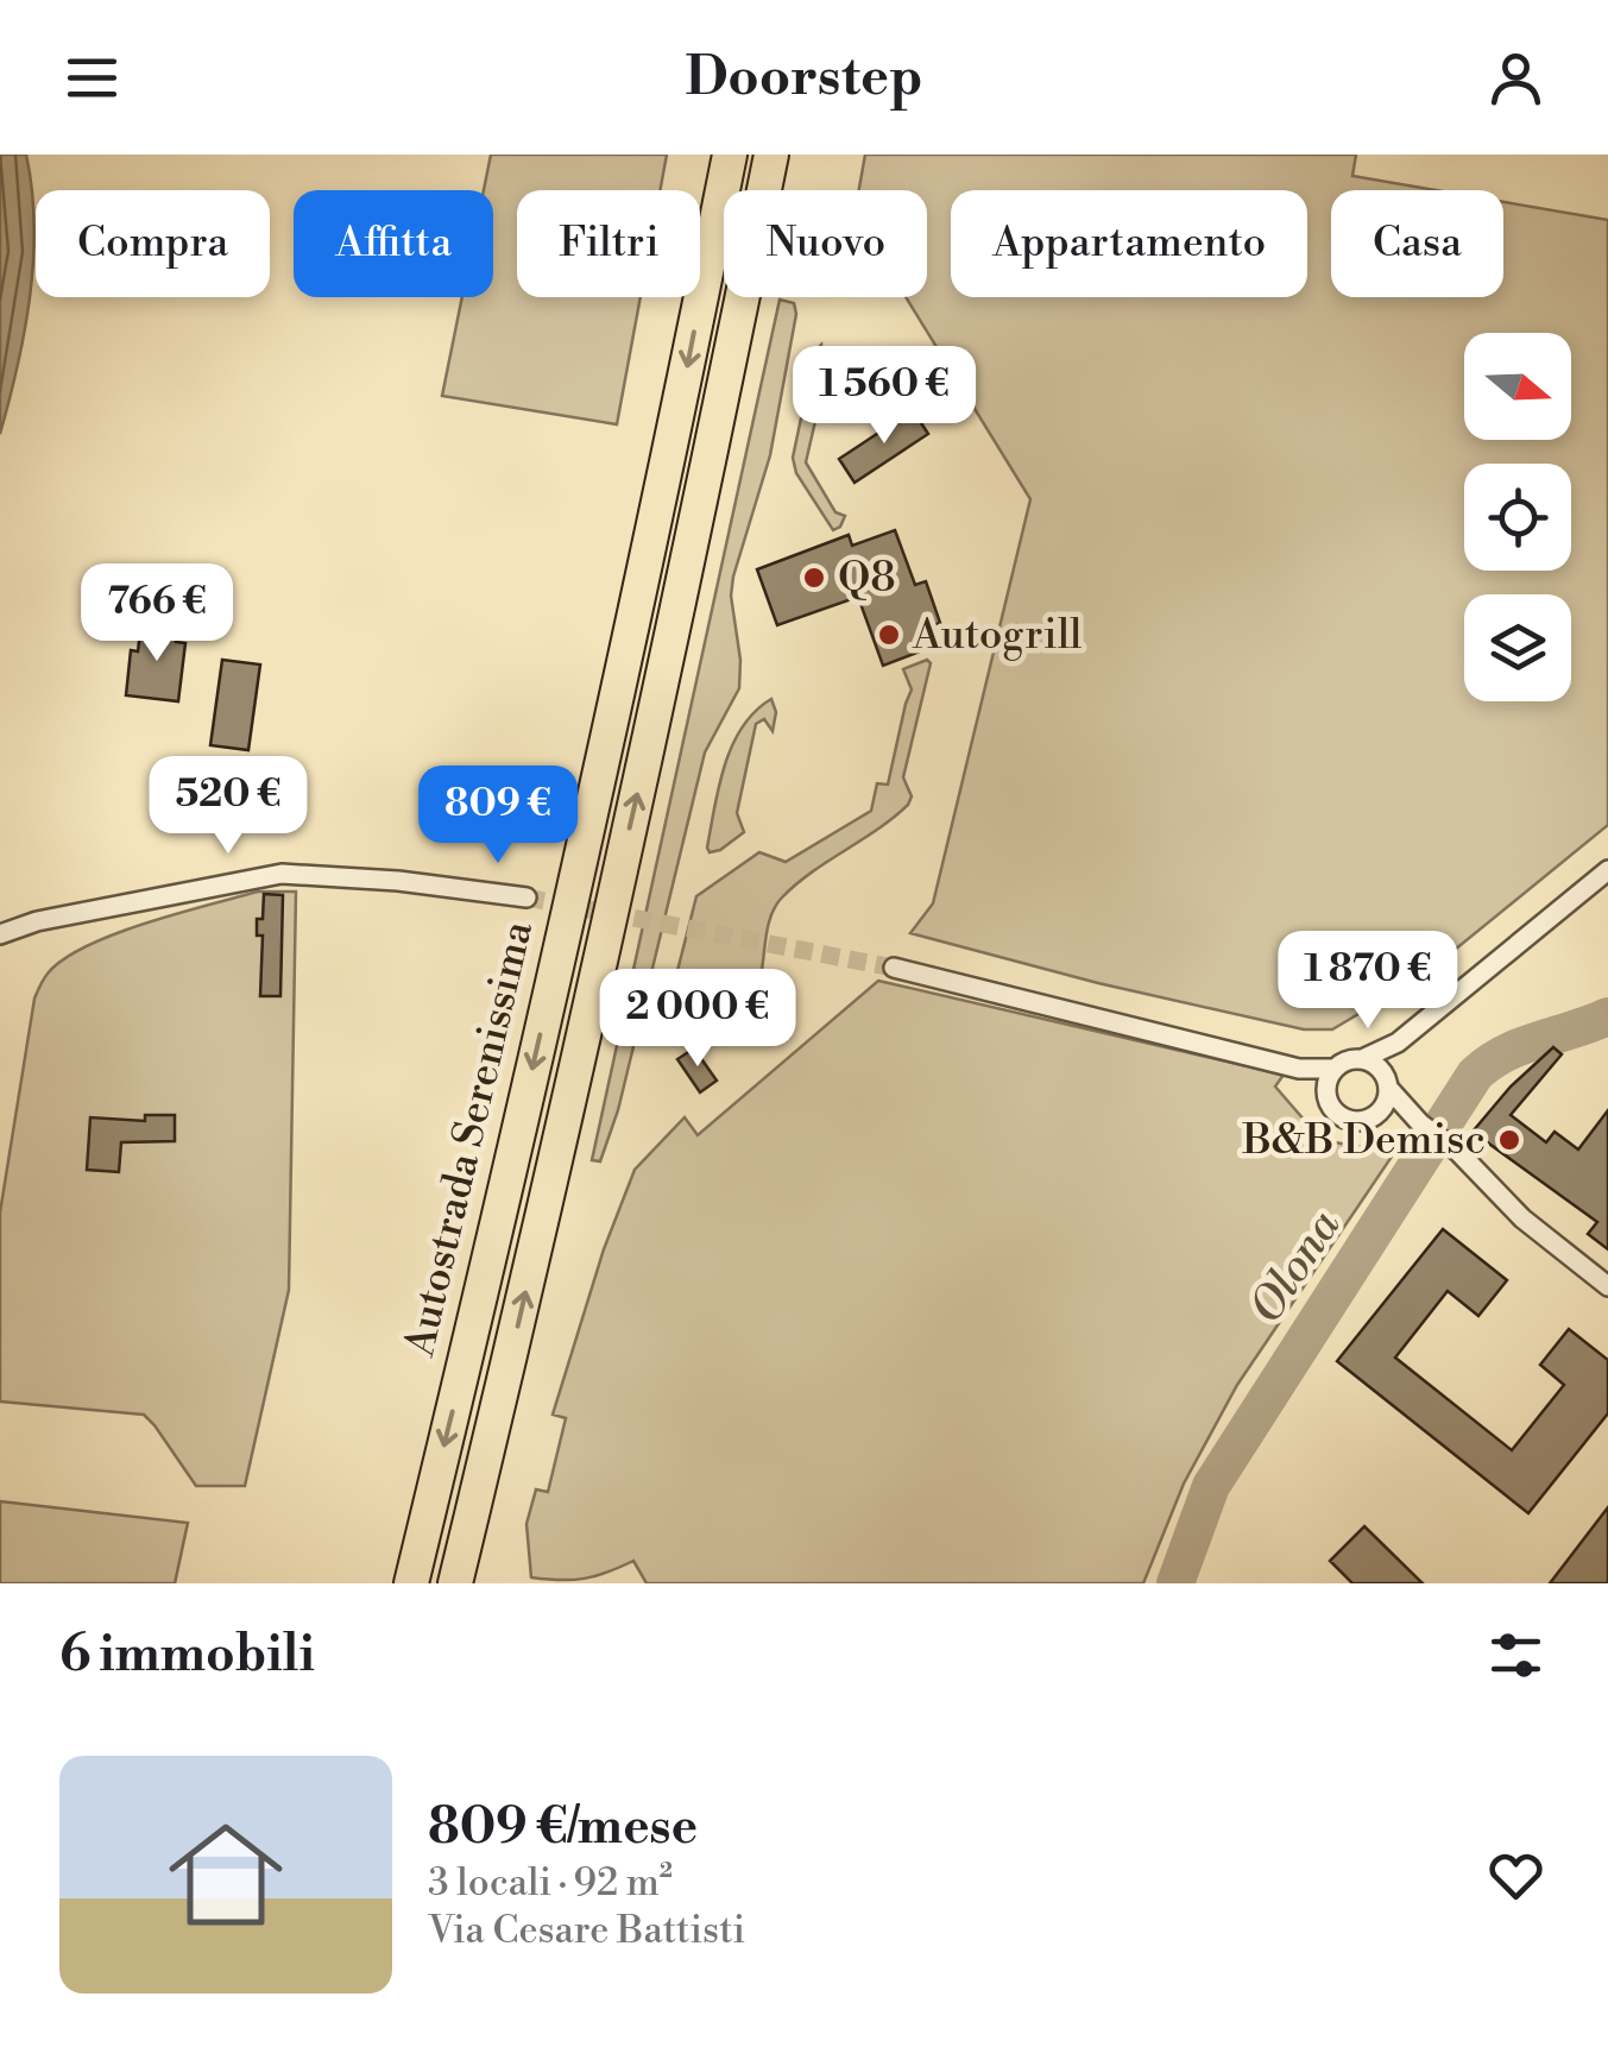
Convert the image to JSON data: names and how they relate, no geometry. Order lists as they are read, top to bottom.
{
  "streets": {
    "highway": ["Autostrada Serenissima"]
  },
  "water": ["Olona"],
  "places": ["Q8", "Autogrill", "B&B Demisc"],
  "north": "right",
  "page": {
    "header": "Doorstep",
    "chip": [
      "Compra",
      "Affitta",
      "Filtri",
      "Nuovo",
      "Appartamento",
      "Casa"
    ],
    "price": [
      "1 560 €",
      "766 €",
      "520 €",
      "809 €",
      "1 870 €",
      "2 000 €"
    ],
    "heading": "6 immobili",
    "list": [
      {
        "name": "809 €/mese",
        "note": "3 locali · 92 m² · Via Cesare Battisti"
      }
    ]
  }
}
